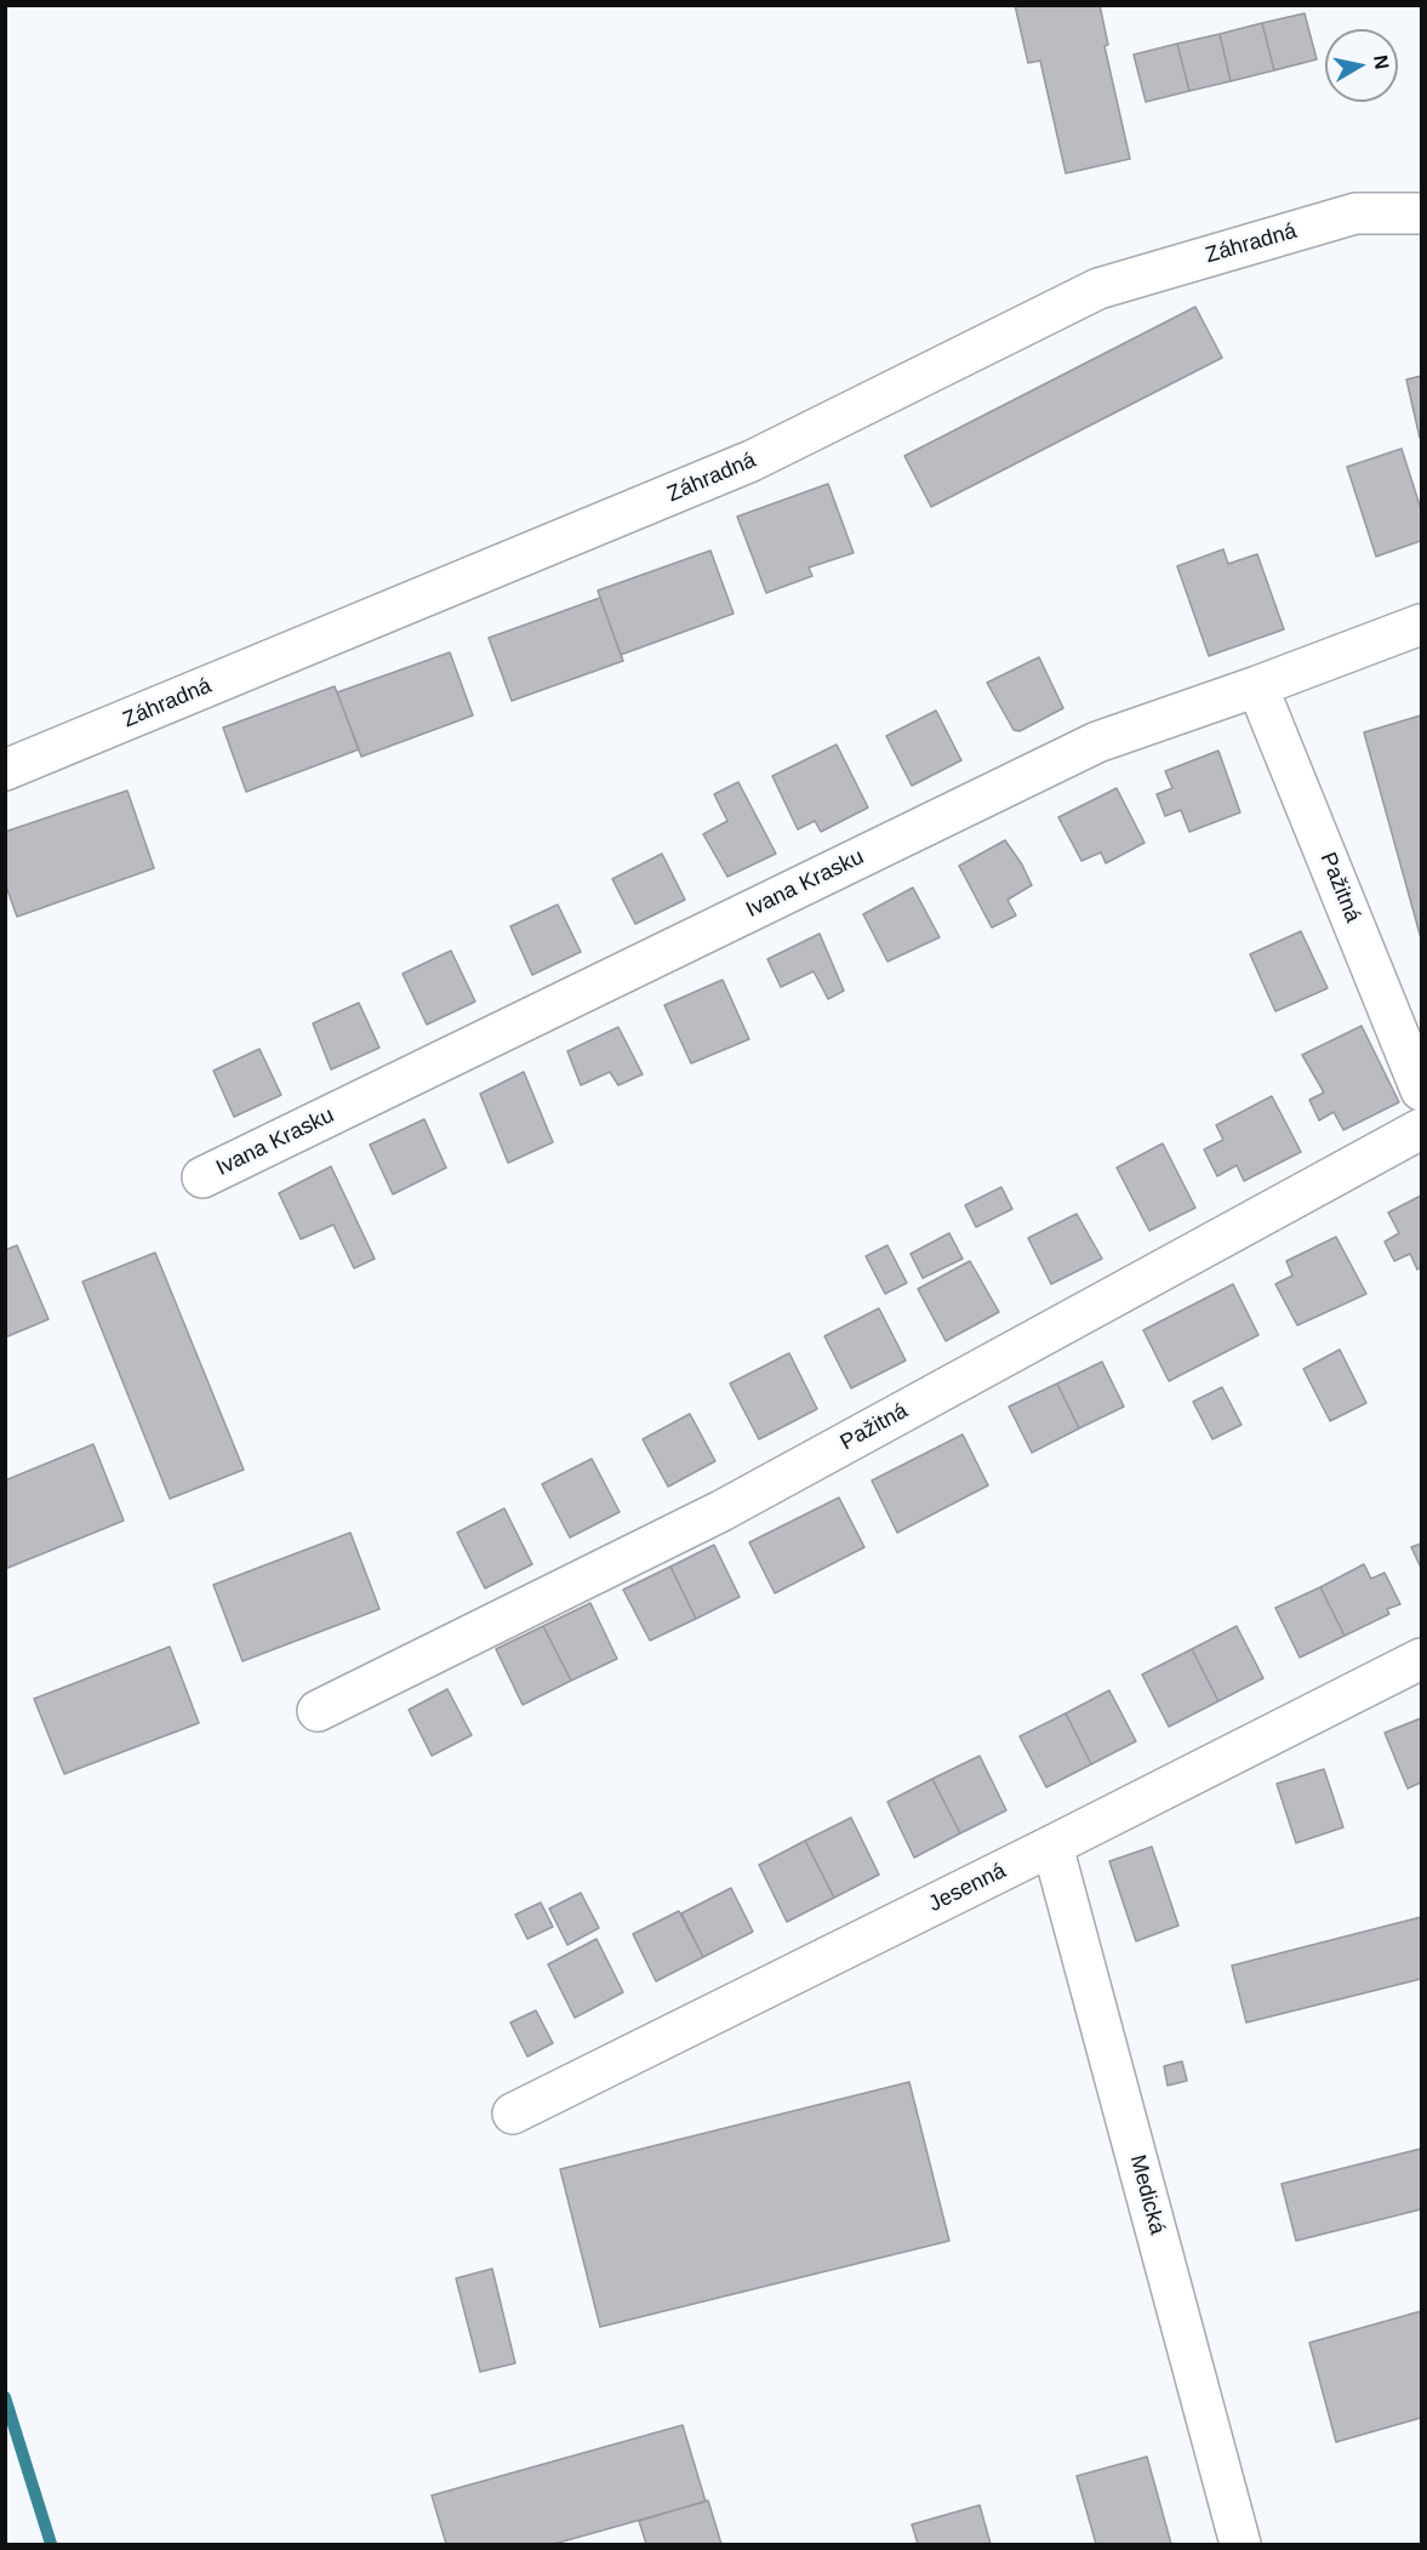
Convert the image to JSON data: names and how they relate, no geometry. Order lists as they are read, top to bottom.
{
  "streets": {
    "street": [
      "Záhradná",
      "Ivana Krasku",
      "Pažitná",
      "Jesenná",
      "Medická"
    ]
  },
  "crossings": [
    ["Ivana Krasku", "Pažitná"],
    ["Jesenná", "Medická"]
  ],
  "north": "right"
}
